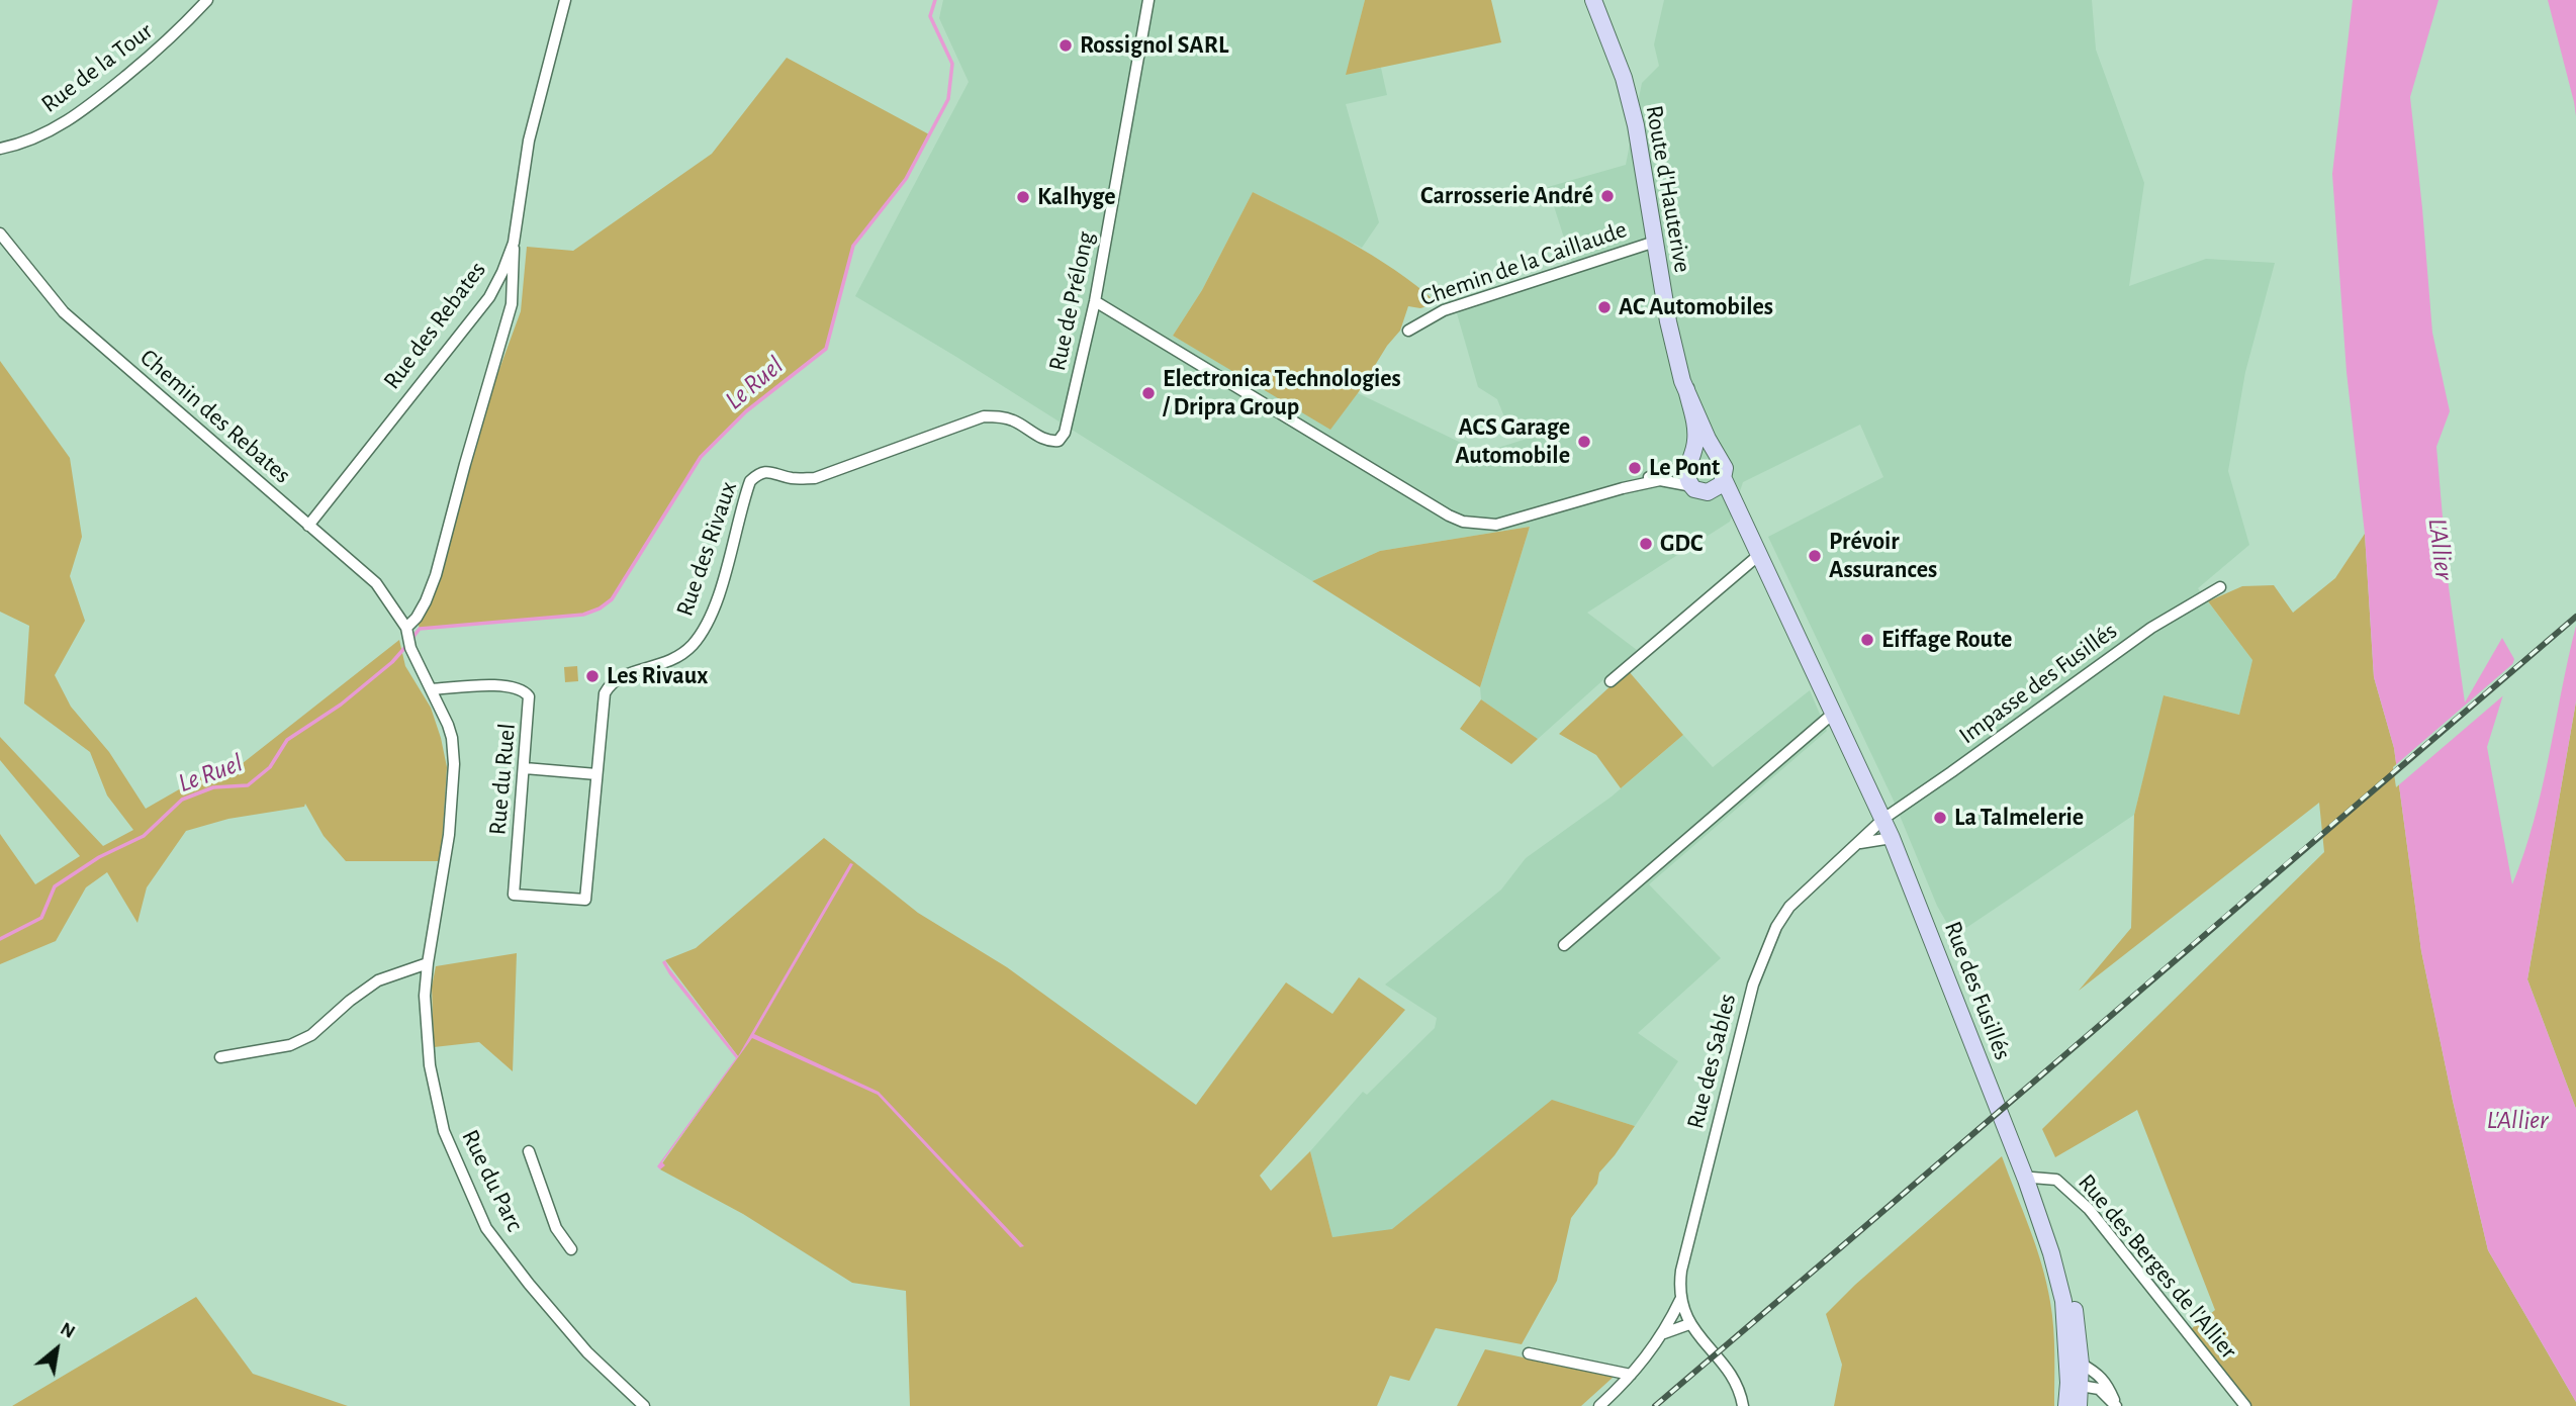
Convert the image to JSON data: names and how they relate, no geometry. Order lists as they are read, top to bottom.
{
  "streets": {
    "main road": ["Route d'Hauterive", "Rue des Fusillés"],
    "street": [
      "Rue de la Tour",
      "Chemin de la Caillaude",
      "Rue de Prélong",
      "Rue des Rebates",
      "Chemin des Rebates",
      "Rue des Rivaux",
      "Impasse des Fusillés",
      "Rue du Ruel",
      "Rue des Sables",
      "Rue du Parc",
      "Rue des Berges de l'Allier"
    ]
  },
  "crossings": [
    ["Route d'Hauterive", "Chemin de la Caillaude"],
    ["Rue de Prélong", "Rue des Rivaux"],
    ["Rue des Rebates", "Chemin des Rebates"],
    ["Chemin des Rebates", "Rue du Ruel"],
    ["Chemin des Rebates", "Rue du Parc"],
    ["Rue des Rivaux", "Rue du Ruel"],
    ["Impasse des Fusillés", "Rue des Fusillés"],
    ["Impasse des Fusillés", "Rue des Sables"],
    ["Rue des Fusillés", "Rue des Sables"],
    ["Rue des Fusillés", "Rue des Berges de l'Allier"]
  ],
  "water": ["Le Ruel", "L'Allier"],
  "places": [
    "Rossignol SARL",
    "Carrosserie André",
    "Kalhyge",
    "AC Automobiles",
    "Electronica Technologies / Dripra Group",
    "ACS Garage Automobile",
    "Le Pont",
    "GDC",
    "Prévoir Assurances",
    "Eiffage Route",
    "Les Rivaux",
    "La Talmelerie"
  ],
  "north": "top right"
}
